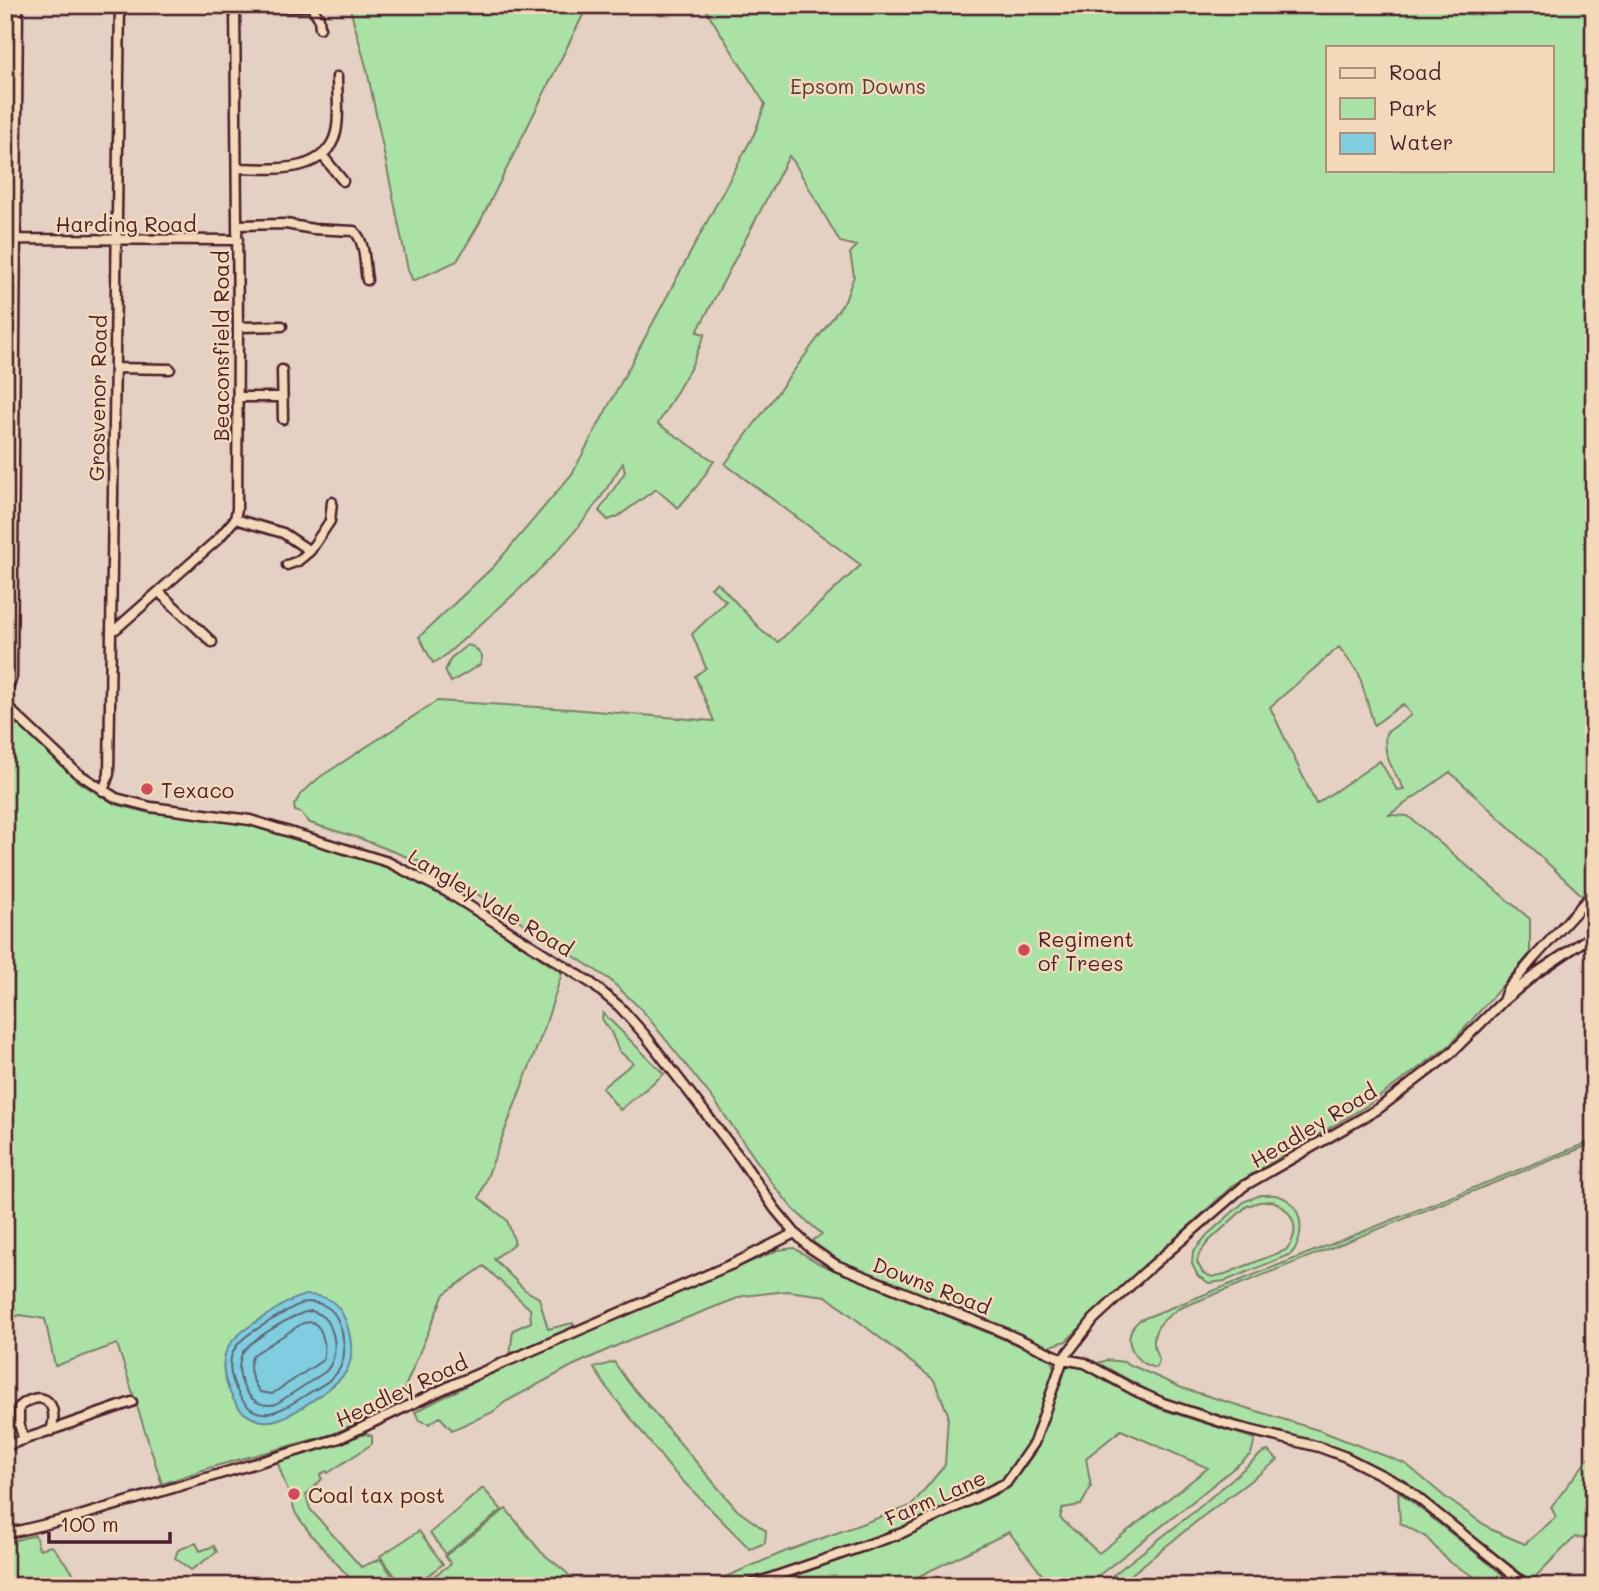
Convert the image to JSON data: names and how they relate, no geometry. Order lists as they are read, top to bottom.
{
  "streets": {
    "street": [
      "Harding Road",
      "Beaconsfield Road",
      "Grosvenor Road",
      "Langley Vale Road",
      "Headley Road",
      "Downs Road",
      "Farm Lane"
    ]
  },
  "crossings": [
    ["Harding Road", "Beaconsfield Road"],
    ["Harding Road", "Grosvenor Road"],
    ["Grosvenor Road", "Langley Vale Road"],
    ["Langley Vale Road", "Headley Road"],
    ["Langley Vale Road", "Downs Road"],
    ["Headley Road", "Downs Road"],
    ["Headley Road", "Farm Lane"],
    ["Downs Road", "Farm Lane"]
  ],
  "parks": ["Epsom Downs"],
  "places": ["Texaco", "Regiment of Trees", "Coal tax post"],
  "legend": ["Road", "Park", "Water"],
  "scale_bar": "100 m"
}
